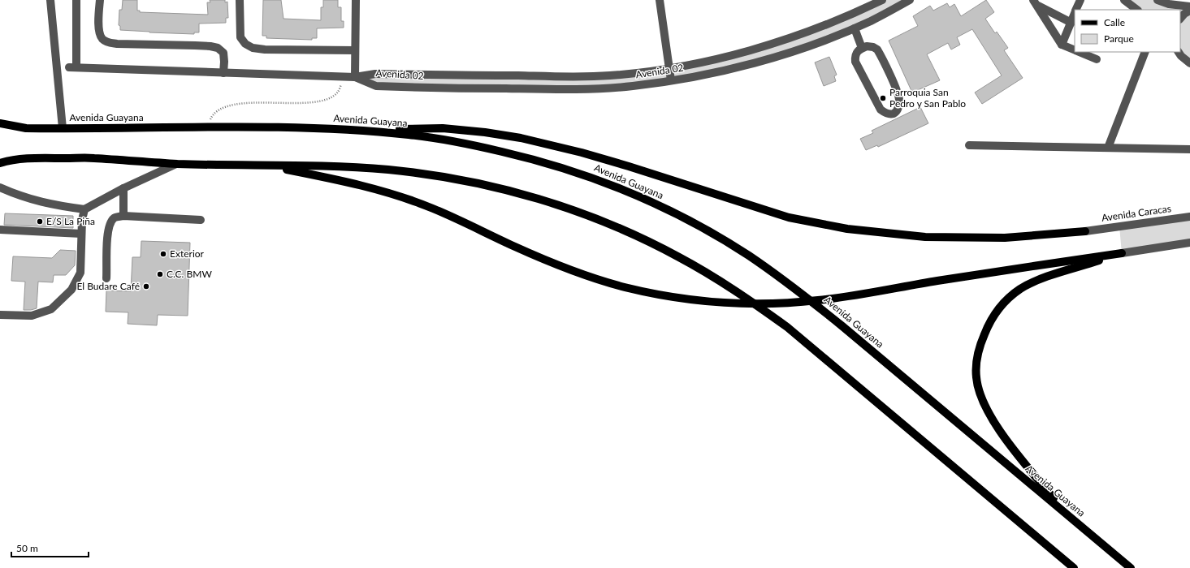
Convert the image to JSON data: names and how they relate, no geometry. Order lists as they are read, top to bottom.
{
  "streets": {
    "main road": ["Avenida Guayana"],
    "street": ["Avenida 02", "Avenida Caracas"]
  },
  "places": [
    "Parroquia San Pedro y San Pablo",
    "E/S La Piña",
    "Exterior",
    "C.C. BMW",
    "El Budare Café"
  ],
  "legend": ["Calle", "Parque"],
  "scale_bar": "50 m"
}
